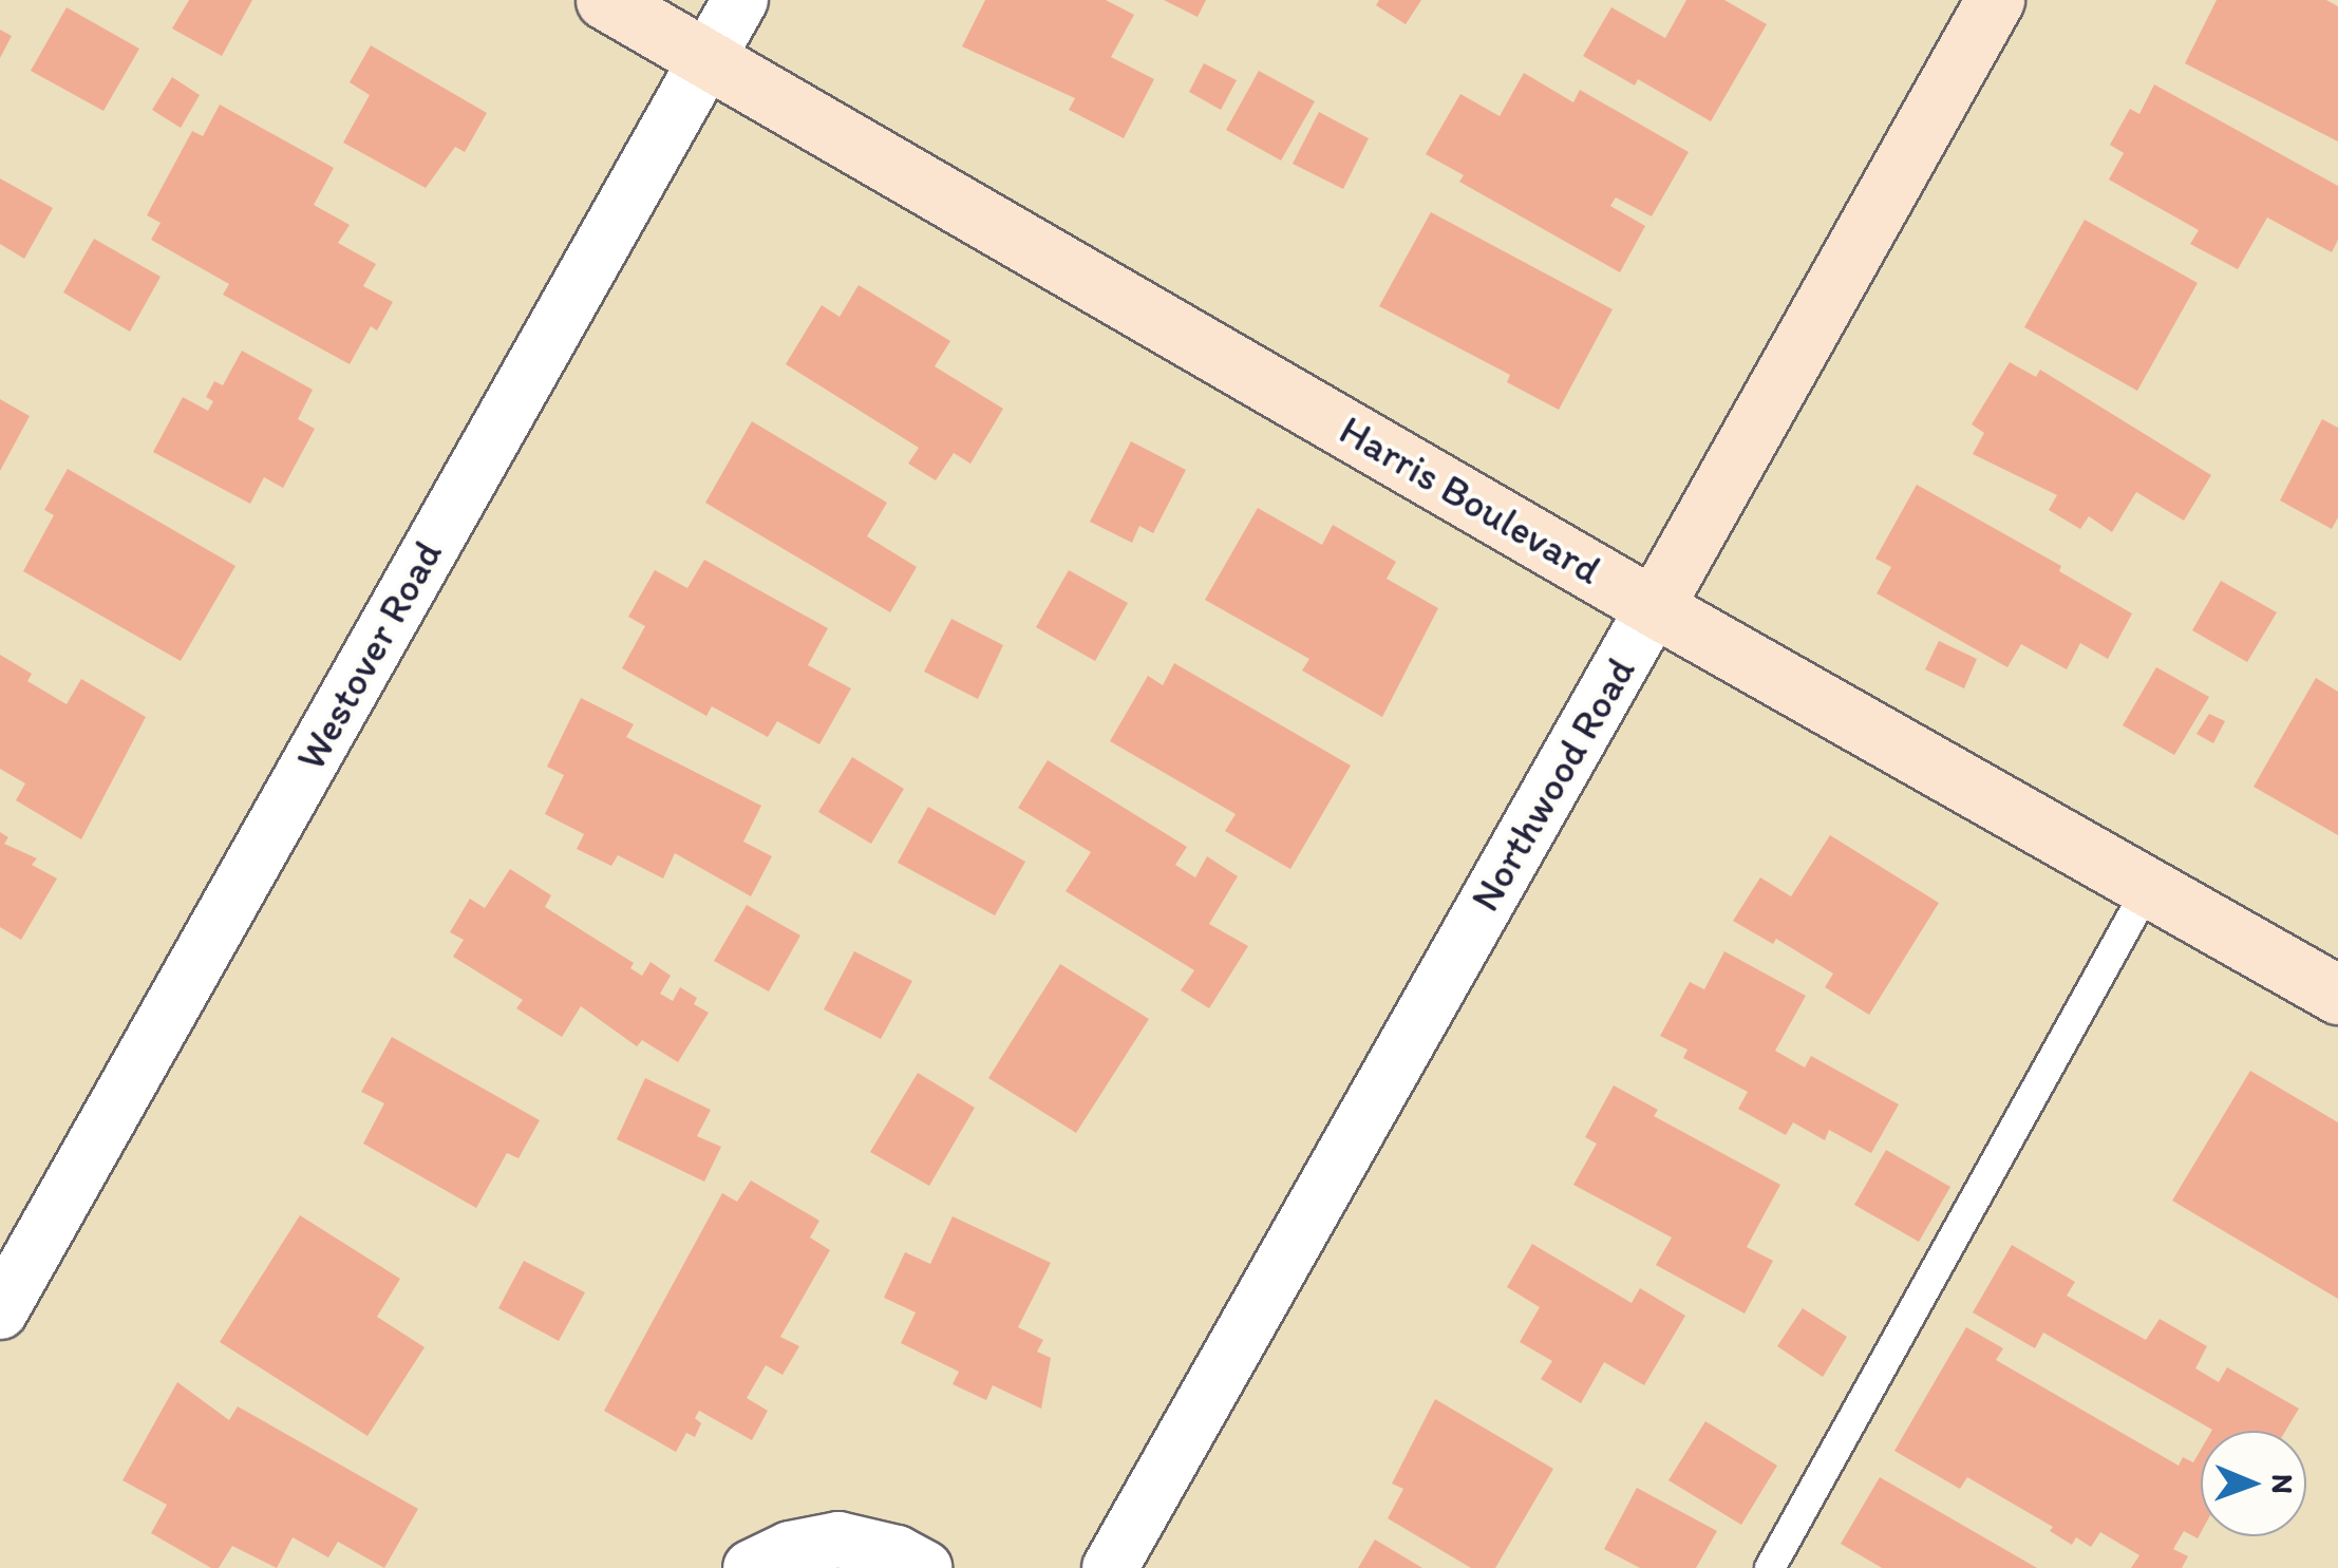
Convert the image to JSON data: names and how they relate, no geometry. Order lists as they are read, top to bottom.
{
  "streets": {
    "street": ["Harris Boulevard", "Westover Road", "Northwood Road"]
  },
  "crossings": [
    ["Harris Boulevard", "Westover Road"],
    ["Harris Boulevard", "Northwood Road"]
  ],
  "north": "right"
}
